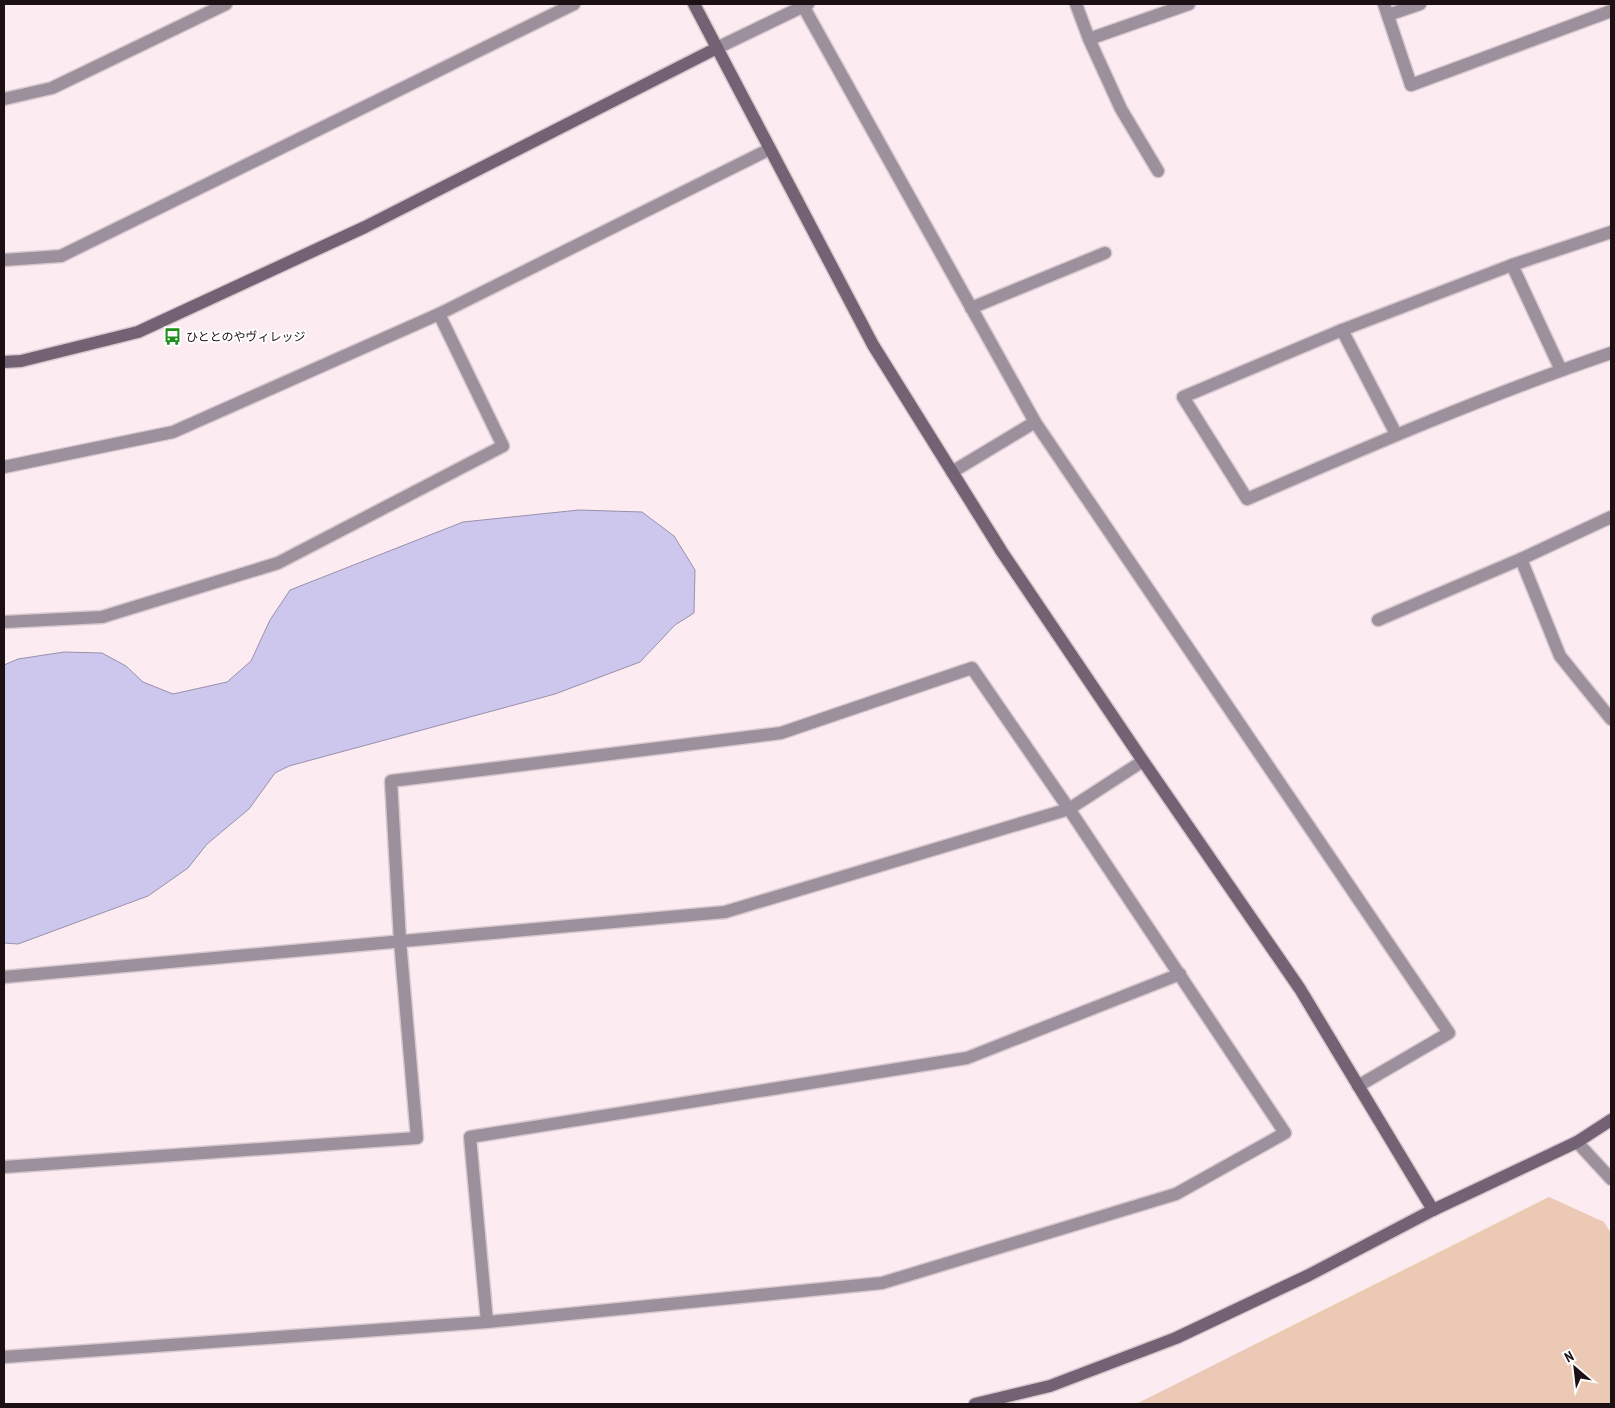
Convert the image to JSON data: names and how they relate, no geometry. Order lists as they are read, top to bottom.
{
  "places": {
    "bus stop": ["ひととのやヴィレッジ"]
  },
  "north": "top left"
}
